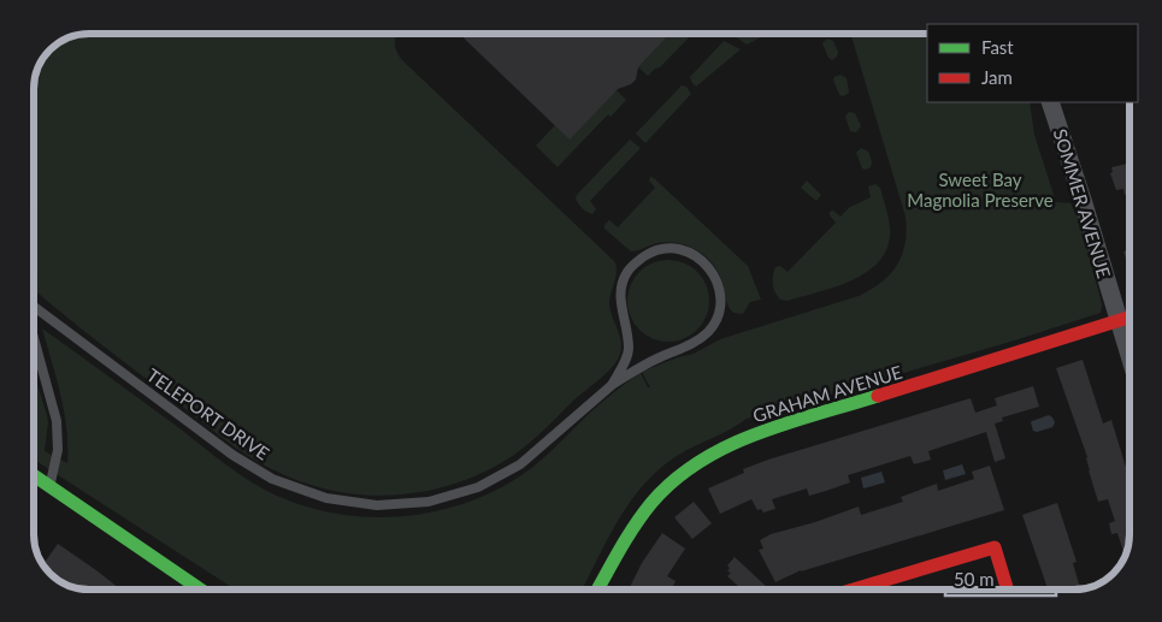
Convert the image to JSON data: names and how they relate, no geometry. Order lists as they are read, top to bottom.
{
  "streets": {
    "street": ["SOMMER AVENUE", "GRAHAM AVENUE"],
    "lane": ["TELEPORT DRIVE"]
  },
  "crossings": [
    ["SOMMER AVENUE", "GRAHAM AVENUE"]
  ],
  "parks": ["Sweet Bay Magnolia Preserve"],
  "legend": ["Fast", "Jam"],
  "scale_bar": "50 m"
}
